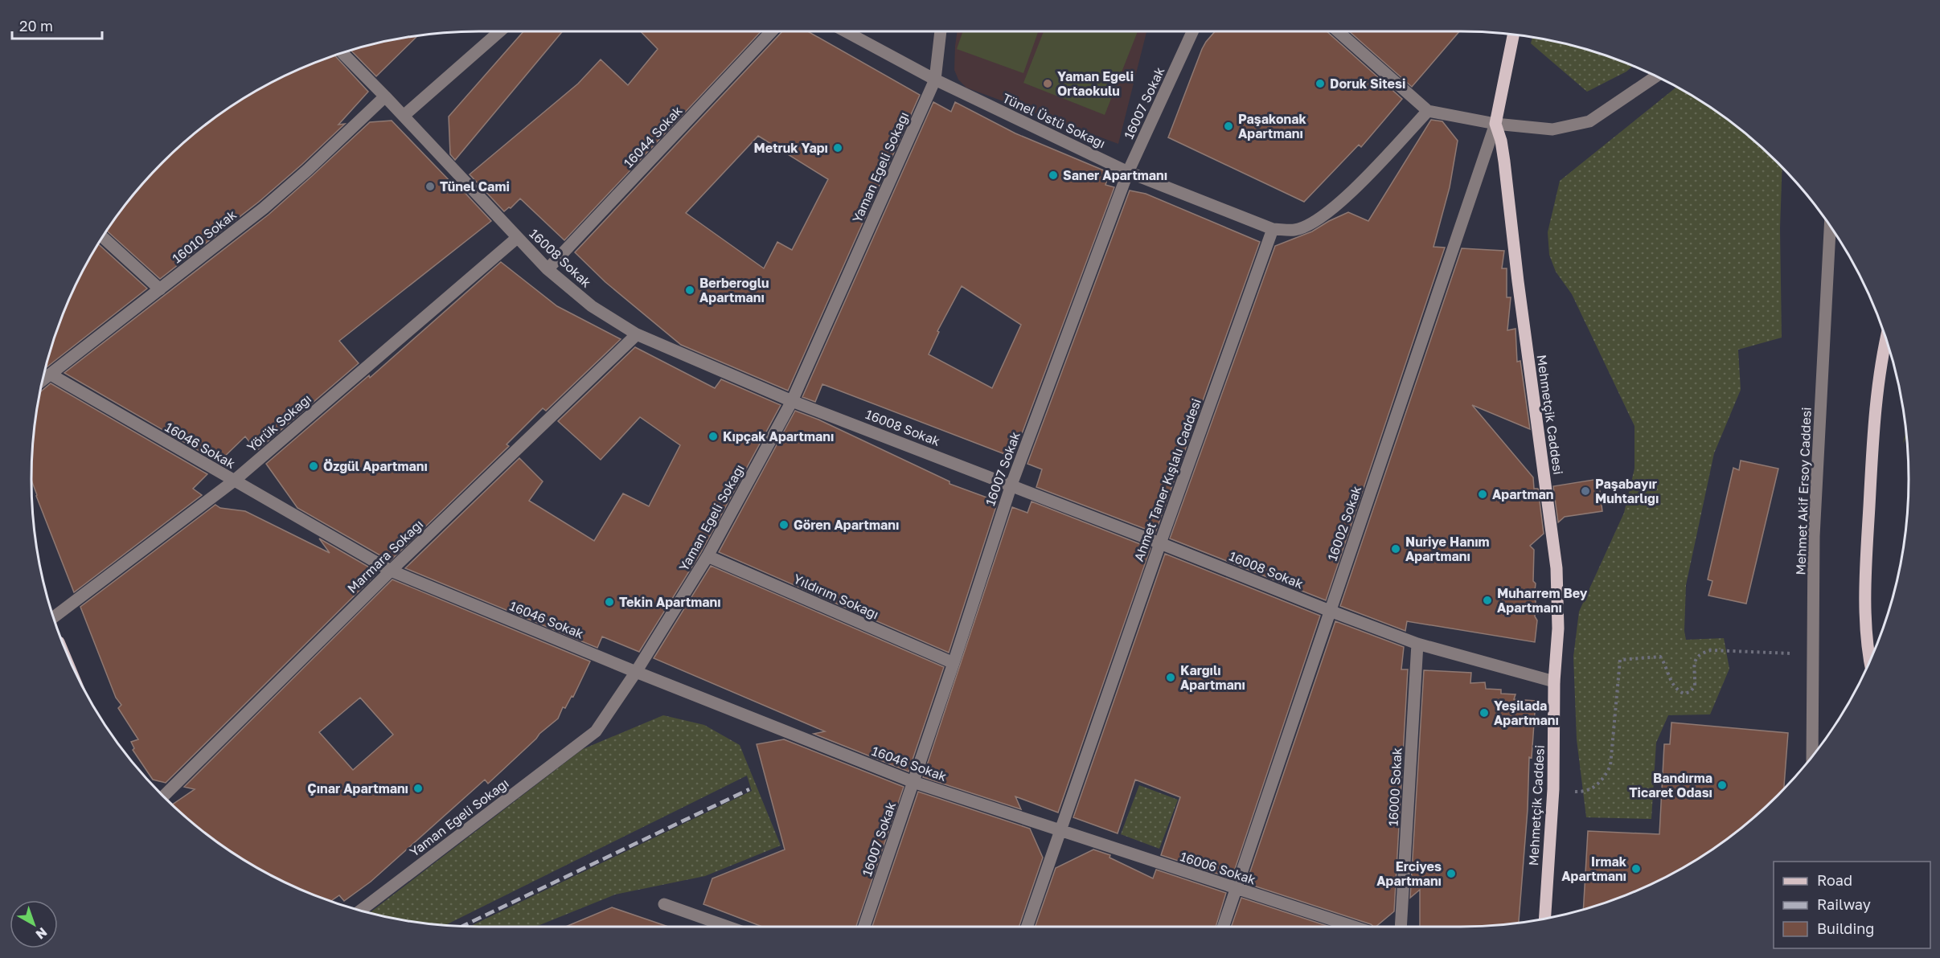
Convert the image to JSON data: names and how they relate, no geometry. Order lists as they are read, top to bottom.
{
  "streets": {
    "main road": ["Mehmetçik Caddesi"],
    "street": [
      "16007 Sokak",
      "Tünel Üstü Sokağı",
      "16044 Sokak",
      "Yaman Egeli Sokağı",
      "16010 Sokak",
      "16008 Sokak",
      "Yörük Sokağı",
      "16046 Sokak",
      "Ahmet Taner Kışlalı Caddesi",
      "Mehmet Akif Ersoy Caddesi",
      "16002 Sokak",
      "Marmara Sokağı",
      "Yıldırım Sokağı",
      "16000 Sokak",
      "16006 Sokak"
    ]
  },
  "crossings": [
    ["16007 Sokak", "Tünel Üstü Sokağı"],
    ["16007 Sokak", "16008 Sokak"],
    ["16007 Sokak", "16046 Sokak"],
    ["16007 Sokak", "Yıldırım Sokağı"],
    ["Tünel Üstü Sokağı", "Yaman Egeli Sokağı"],
    ["Tünel Üstü Sokağı", "Ahmet Taner Kışlalı Caddesi"],
    ["16044 Sokak", "16008 Sokak"],
    ["Yaman Egeli Sokağı", "16008 Sokak"],
    ["Yaman Egeli Sokağı", "16046 Sokak"],
    ["Yaman Egeli Sokağı", "Yıldırım Sokağı"],
    ["16010 Sokak", "16008 Sokak"],
    ["16010 Sokak", "16046 Sokak"],
    ["16008 Sokak", "Mehmetçik Caddesi"],
    ["16008 Sokak", "Yörük Sokağı"],
    ["16008 Sokak", "Ahmet Taner Kışlalı Caddesi"],
    ["16008 Sokak", "16002 Sokak"],
    ["16008 Sokak", "Marmara Sokağı"],
    ["16008 Sokak", "16000 Sokak"],
    ["Mehmetçik Caddesi", "16002 Sokak"],
    ["Yörük Sokağı", "16046 Sokak"],
    ["16046 Sokak", "Ahmet Taner Kışlalı Caddesi"],
    ["16046 Sokak", "Marmara Sokağı"],
    ["16046 Sokak", "16006 Sokak"],
    ["Ahmet Taner Kışlalı Caddesi", "16006 Sokak"],
    ["16002 Sokak", "16006 Sokak"]
  ],
  "places": [
    "Yaman Egeli Ortaokulu",
    "Doruk Sitesi",
    "Paşakonak Apartmanı",
    "Metruk Yapı",
    "Saner Apartmanı",
    "Tünel Cami",
    "Berberoğlu Apartmanı",
    "Kıpçak Apartmanı",
    "Özgül Apartmanı",
    "Paşabayır Muhtarlığı",
    "Apartman",
    "Gören Apartmanı",
    "Nuriye Hanım Apartmanı",
    "Muharrem Bey Apartmanı",
    "Tekin Apartmanı",
    "Kargılı Apartmanı",
    "Yeşilada Apartmanı",
    "Bandırma Ticaret Odası",
    "Çınar Apartmanı",
    "Irmak Apartmanı",
    "Erciyes Apartmanı"
  ],
  "legend": ["Road", "Railway", "Building"],
  "scale_bar": "20 m",
  "north": "bottom right"
}
